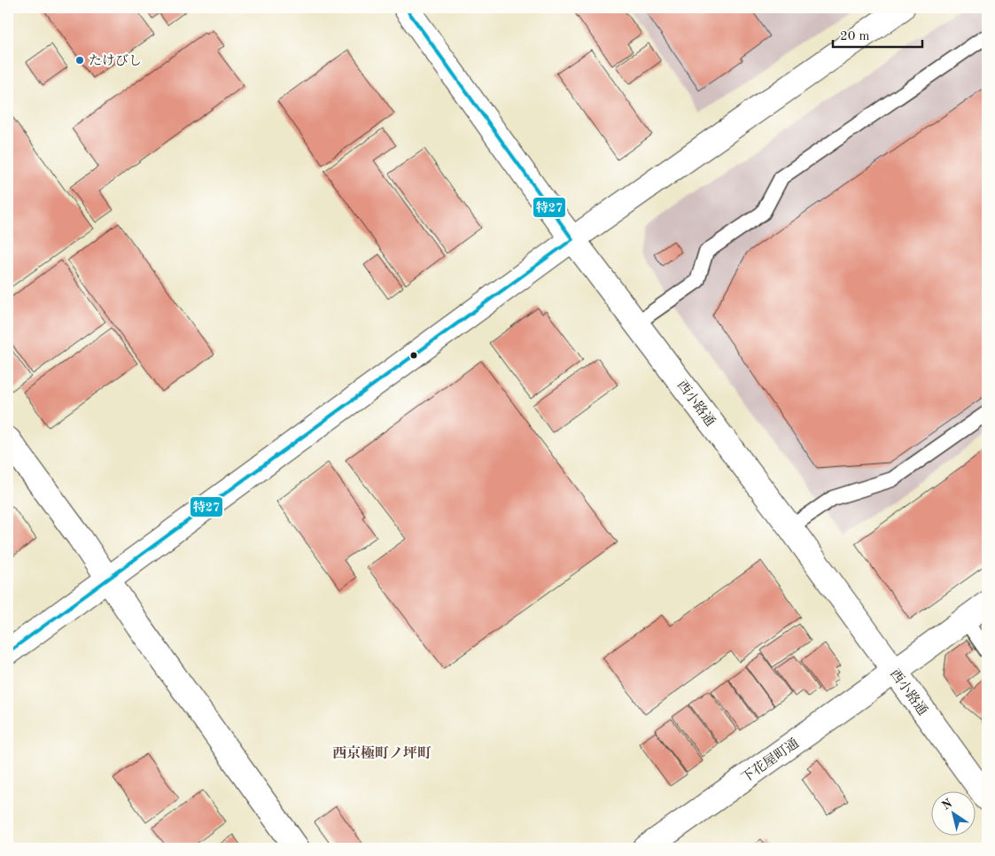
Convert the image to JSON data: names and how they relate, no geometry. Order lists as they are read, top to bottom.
{
  "streets": {
    "street": ["西小路通", "下花屋町通"]
  },
  "crossings": [
    ["西小路通", "下花屋町通"]
  ],
  "districts": ["西京極町ノ坪町"],
  "places": ["たけびし"],
  "lines": ["transit line 特27"],
  "scale_bar": "20 m",
  "north": "top left"
}
